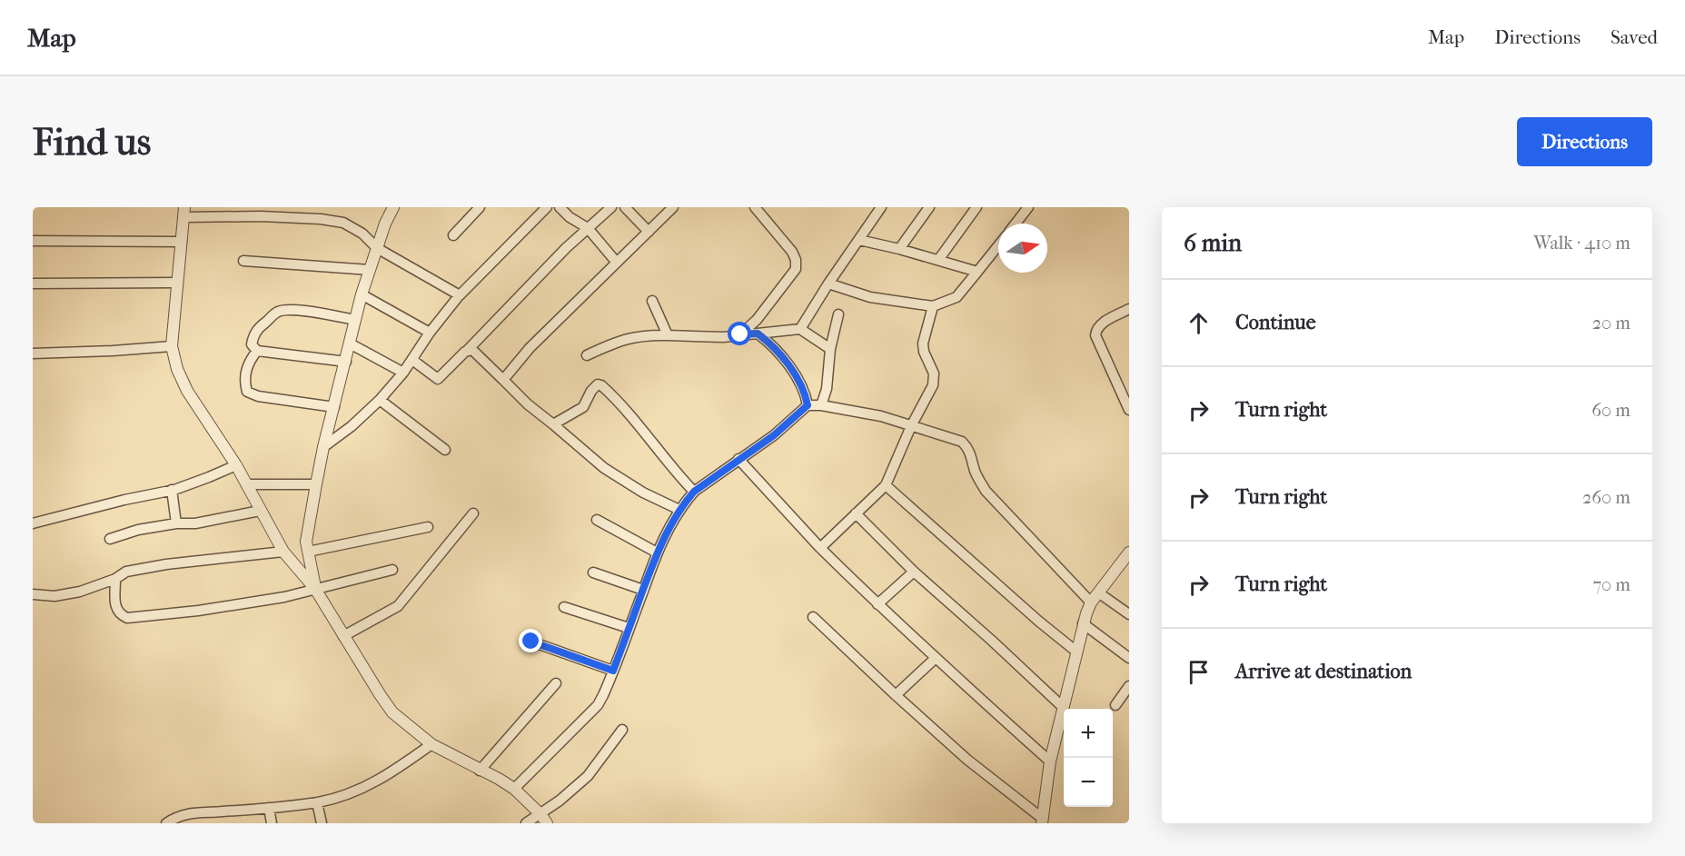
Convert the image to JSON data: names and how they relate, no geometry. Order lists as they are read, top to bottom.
{
  "north": "right",
  "page": {
    "header": "Map",
    "nav": ["Map", "Directions", "Saved"],
    "buttons": "Directions",
    "title": "Find us",
    "heading": ["6 min", "Walk · 410 m"],
    "list": [
      ["Continue", "20 m"],
      ["Turn right", "60 m"],
      ["Turn right", "260 m"],
      ["Turn right", "70 m"],
      "Arrive at destination"
    ],
    "map_buttons": ["+", "−"]
  }
}
